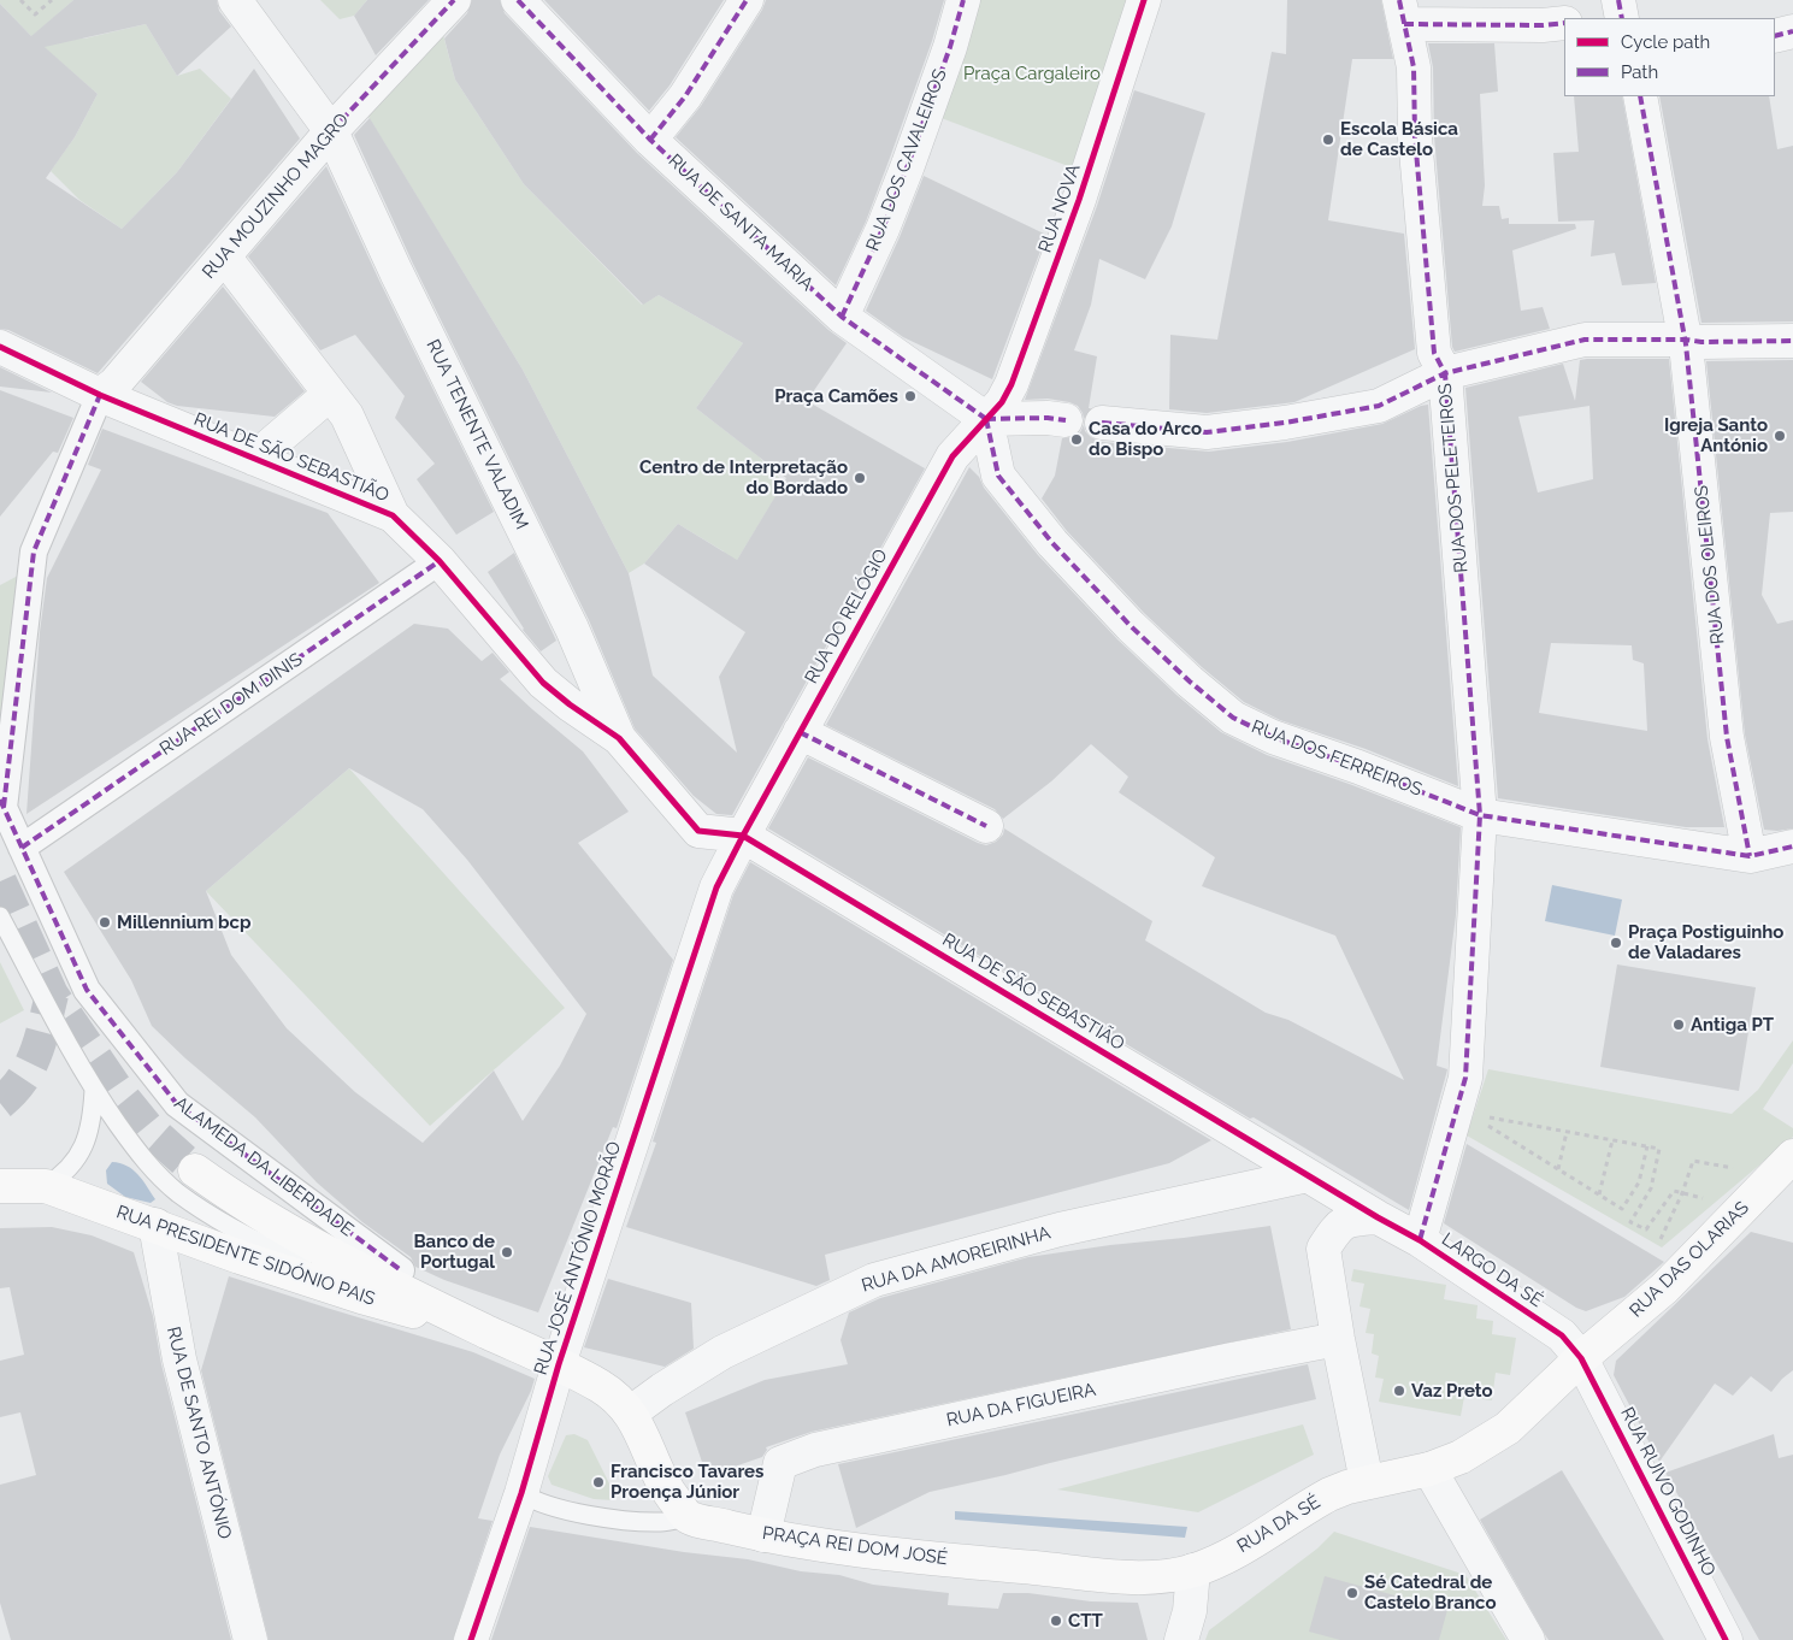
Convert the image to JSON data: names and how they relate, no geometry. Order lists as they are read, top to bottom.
{
  "streets": {
    "main road": [
      "RUA PRESIDENTE SIDÓNIO PAIS",
      "RUA DAS OLARIAS",
      "RUA DA SÉ",
      "PRAÇA REI DOM JOSÉ"
    ],
    "street": [
      "RUA DOS CAVALEIROS",
      "RUA MOUZINHO MAGRO",
      "RUA NOVA",
      "RUA DE SANTA MARIA",
      "RUA TENENTE VALADIM",
      "RUA DE SÃO SEBASTIÃO",
      "RUA DOS PELETEIROS",
      "RUA DOS OLEIROS",
      "RUA DO RELÓGIO",
      "RUA REI DOM DINIS",
      "RUA DOS FERREIROS",
      "ALAMEDA DA LIBERDADE",
      "RUA JOSÉ ANTÓNIO MORÃO",
      "RUA DA AMOREIRINHA",
      "LARGO DA SÉ",
      "RUA DA FIGUEIRA",
      "RUA DE SANTO ANTÓNIO",
      "RUA RUIVO GODINHO"
    ]
  },
  "crossings": [
    ["RUA DOS CAVALEIROS", "RUA DE SANTA MARIA"],
    ["RUA MOUZINHO MAGRO", "RUA TENENTE VALADIM"],
    ["RUA MOUZINHO MAGRO", "RUA DE SÃO SEBASTIÃO"],
    ["RUA NOVA", "RUA DE SANTA MARIA"],
    ["RUA NOVA", "RUA DO RELÓGIO"],
    ["RUA NOVA", "RUA DOS FERREIROS"],
    ["RUA DE SANTA MARIA", "RUA DO RELÓGIO"],
    ["RUA DE SANTA MARIA", "RUA DOS FERREIROS"],
    ["RUA TENENTE VALADIM", "RUA DE SÃO SEBASTIÃO"],
    ["RUA DE SÃO SEBASTIÃO", "RUA DO RELÓGIO"],
    ["RUA DE SÃO SEBASTIÃO", "RUA REI DOM DINIS"],
    ["RUA DE SÃO SEBASTIÃO", "RUA JOSÉ ANTÓNIO MORÃO"],
    ["RUA DE SÃO SEBASTIÃO", "RUA DA AMOREIRINHA"],
    ["RUA DE SÃO SEBASTIÃO", "LARGO DA SÉ"],
    ["RUA DOS PELETEIROS", "RUA DOS FERREIROS"],
    ["RUA DOS PELETEIROS", "LARGO DA SÉ"],
    ["RUA DOS OLEIROS", "RUA DOS FERREIROS"],
    ["RUA DO RELÓGIO", "RUA DOS FERREIROS"],
    ["RUA DO RELÓGIO", "RUA JOSÉ ANTÓNIO MORÃO"],
    ["RUA REI DOM DINIS", "ALAMEDA DA LIBERDADE"],
    ["RUA PRESIDENTE SIDÓNIO PAIS", "RUA DE SANTO ANTÓNIO"],
    ["RUA DAS OLARIAS", "LARGO DA SÉ"],
    ["RUA DAS OLARIAS", "RUA RUIVO GODINHO"],
    ["LARGO DA SÉ", "RUA RUIVO GODINHO"],
    ["RUA DA FIGUEIRA", "PRAÇA REI DOM JOSÉ"],
    ["RUA DA SÉ", "PRAÇA REI DOM JOSÉ"]
  ],
  "parks": ["Praça Cargaleiro"],
  "places": [
    "Escola Básica de Castelo",
    "Praça Camões",
    "Igreja Santo António",
    "Casa do Arco do Bispo",
    "Centro de Interpretação do Bordado",
    "Millennium bcp",
    "Praça Postiguinho de Valadares",
    "Antiga PT",
    "Banco de Portugal",
    "Vaz Preto",
    "Francisco Tavares Proença Júnior",
    "Sé Catedral de Castelo Branco",
    "CTT"
  ],
  "legend": ["Cycle path", "Path"]
}
